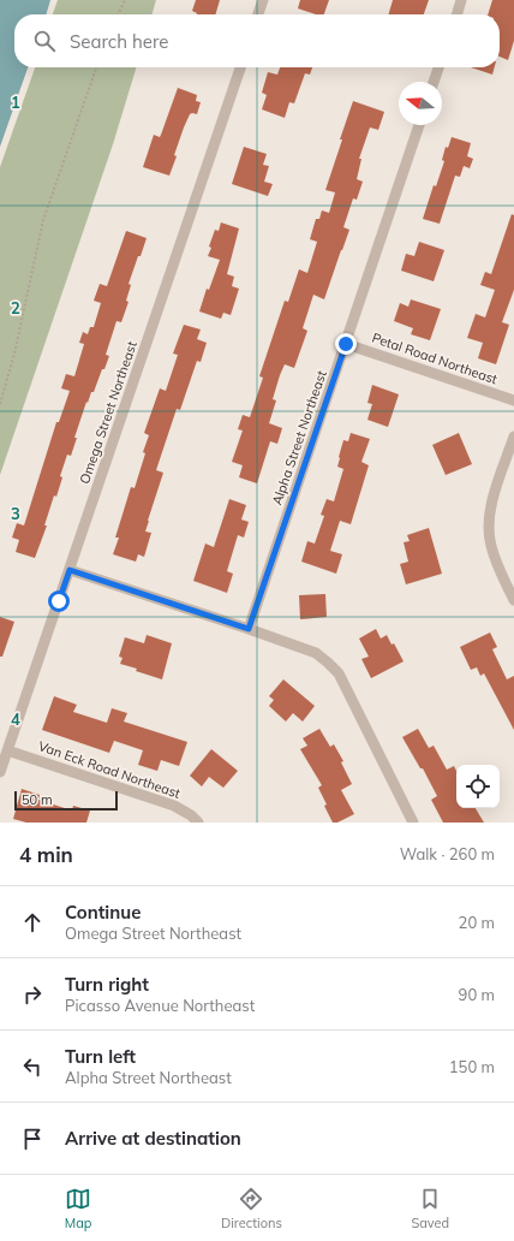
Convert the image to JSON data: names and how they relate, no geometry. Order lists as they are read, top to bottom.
{
  "streets": {
    "street": [
      "Petal Road Northeast",
      "Omega Street Northeast",
      "Alpha Street Northeast",
      "Van Eck Road Northeast"
    ]
  },
  "crossings": [
    ["Petal Road Northeast", "Alpha Street Northeast"],
    ["Omega Street Northeast", "Van Eck Road Northeast"]
  ],
  "scale_bar": "50 m",
  "north": "left",
  "page": {
    "search": "Search here",
    "scale": "50 m",
    "heading": ["4 min", "Walk · 260 m"],
    "list": [
      ["Continue", "Omega Street Northeast", "20 m"],
      ["Turn right", "Picasso Avenue Northeast", "90 m"],
      ["Turn left", "Alpha Street Northeast", "150 m"],
      "Arrive at destination"
    ],
    "nav": ["Map", "Directions", "Saved"]
  },
  "grid": {
    "rows": [
      "1",
      "2",
      "3",
      "4"
    ]
  }
}
